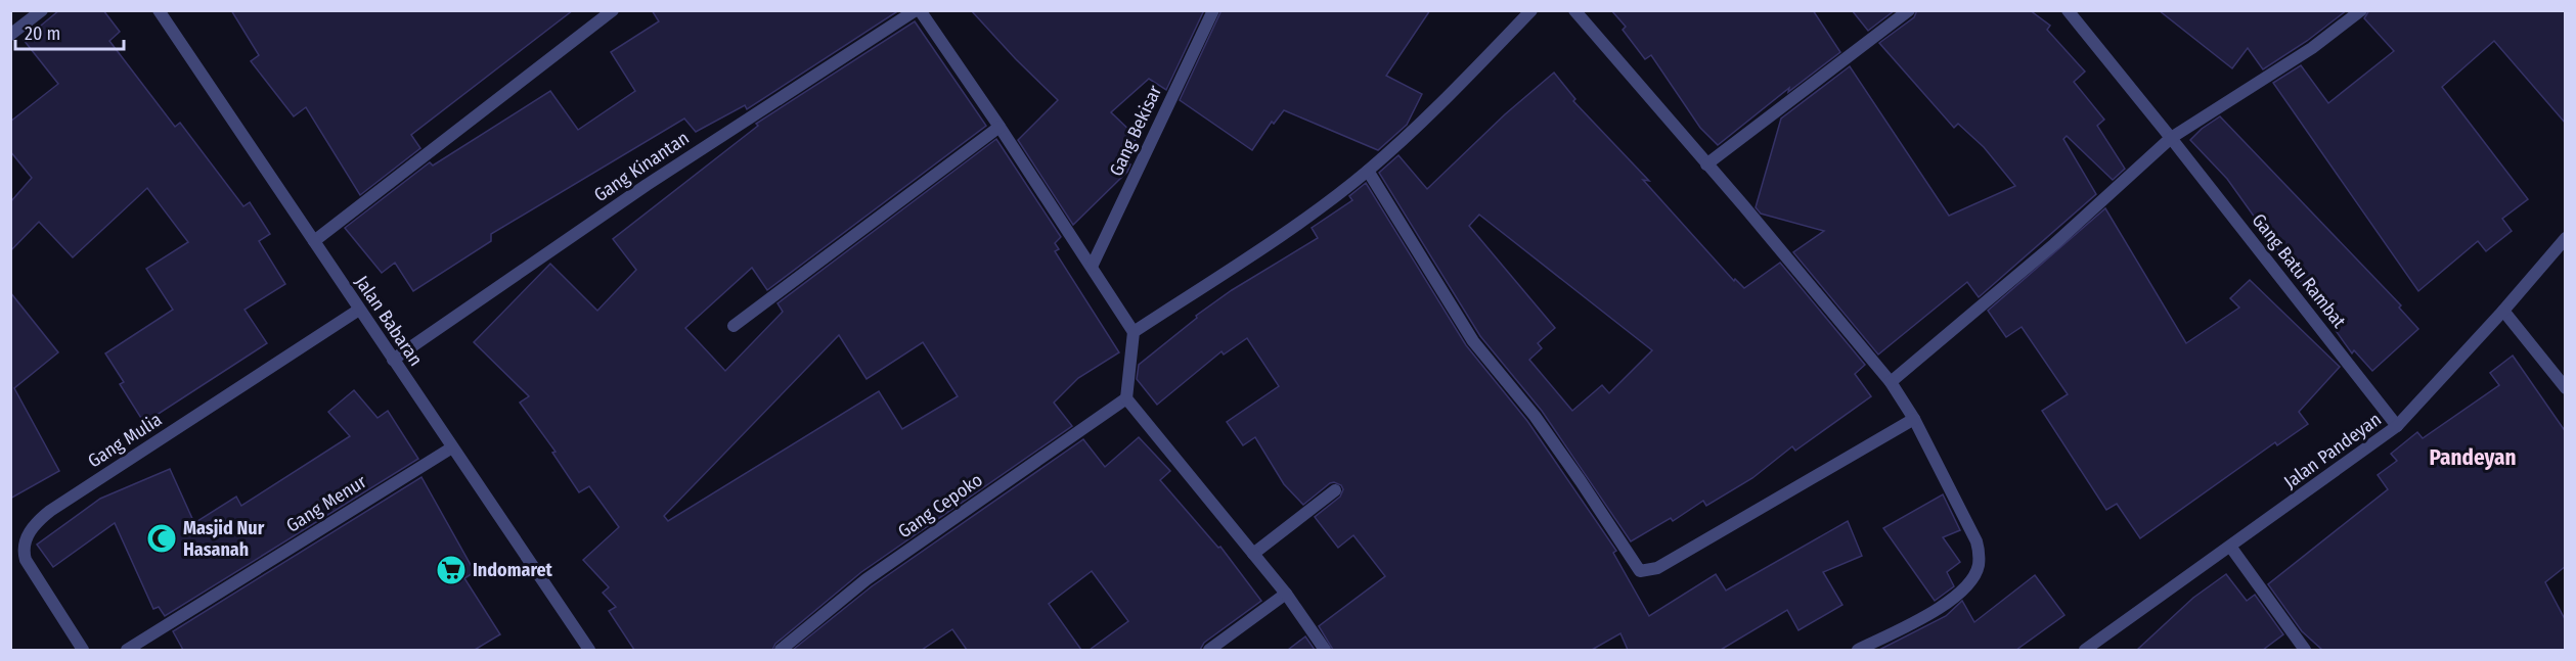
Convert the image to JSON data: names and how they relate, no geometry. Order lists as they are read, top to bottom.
{
  "streets": {
    "street": [
      "Gang Bekisar",
      "Gang Kinantan",
      "Gang Batu Rambat",
      "Jalan Babaran",
      "Gang Mulia",
      "Jalan Pandeyan",
      "Gang Menur",
      "Gang Cepoko"
    ]
  },
  "crossings": [
    ["Gang Kinantan", "Jalan Babaran"],
    ["Gang Batu Rambat", "Jalan Pandeyan"],
    ["Jalan Babaran", "Gang Mulia"],
    ["Jalan Babaran", "Gang Menur"]
  ],
  "districts": ["Pandeyan"],
  "places": {
    "mosque": ["Masjid Nur Hasanah"],
    "supermarket": ["Indomaret"]
  },
  "scale_bar": "20 m"
}
